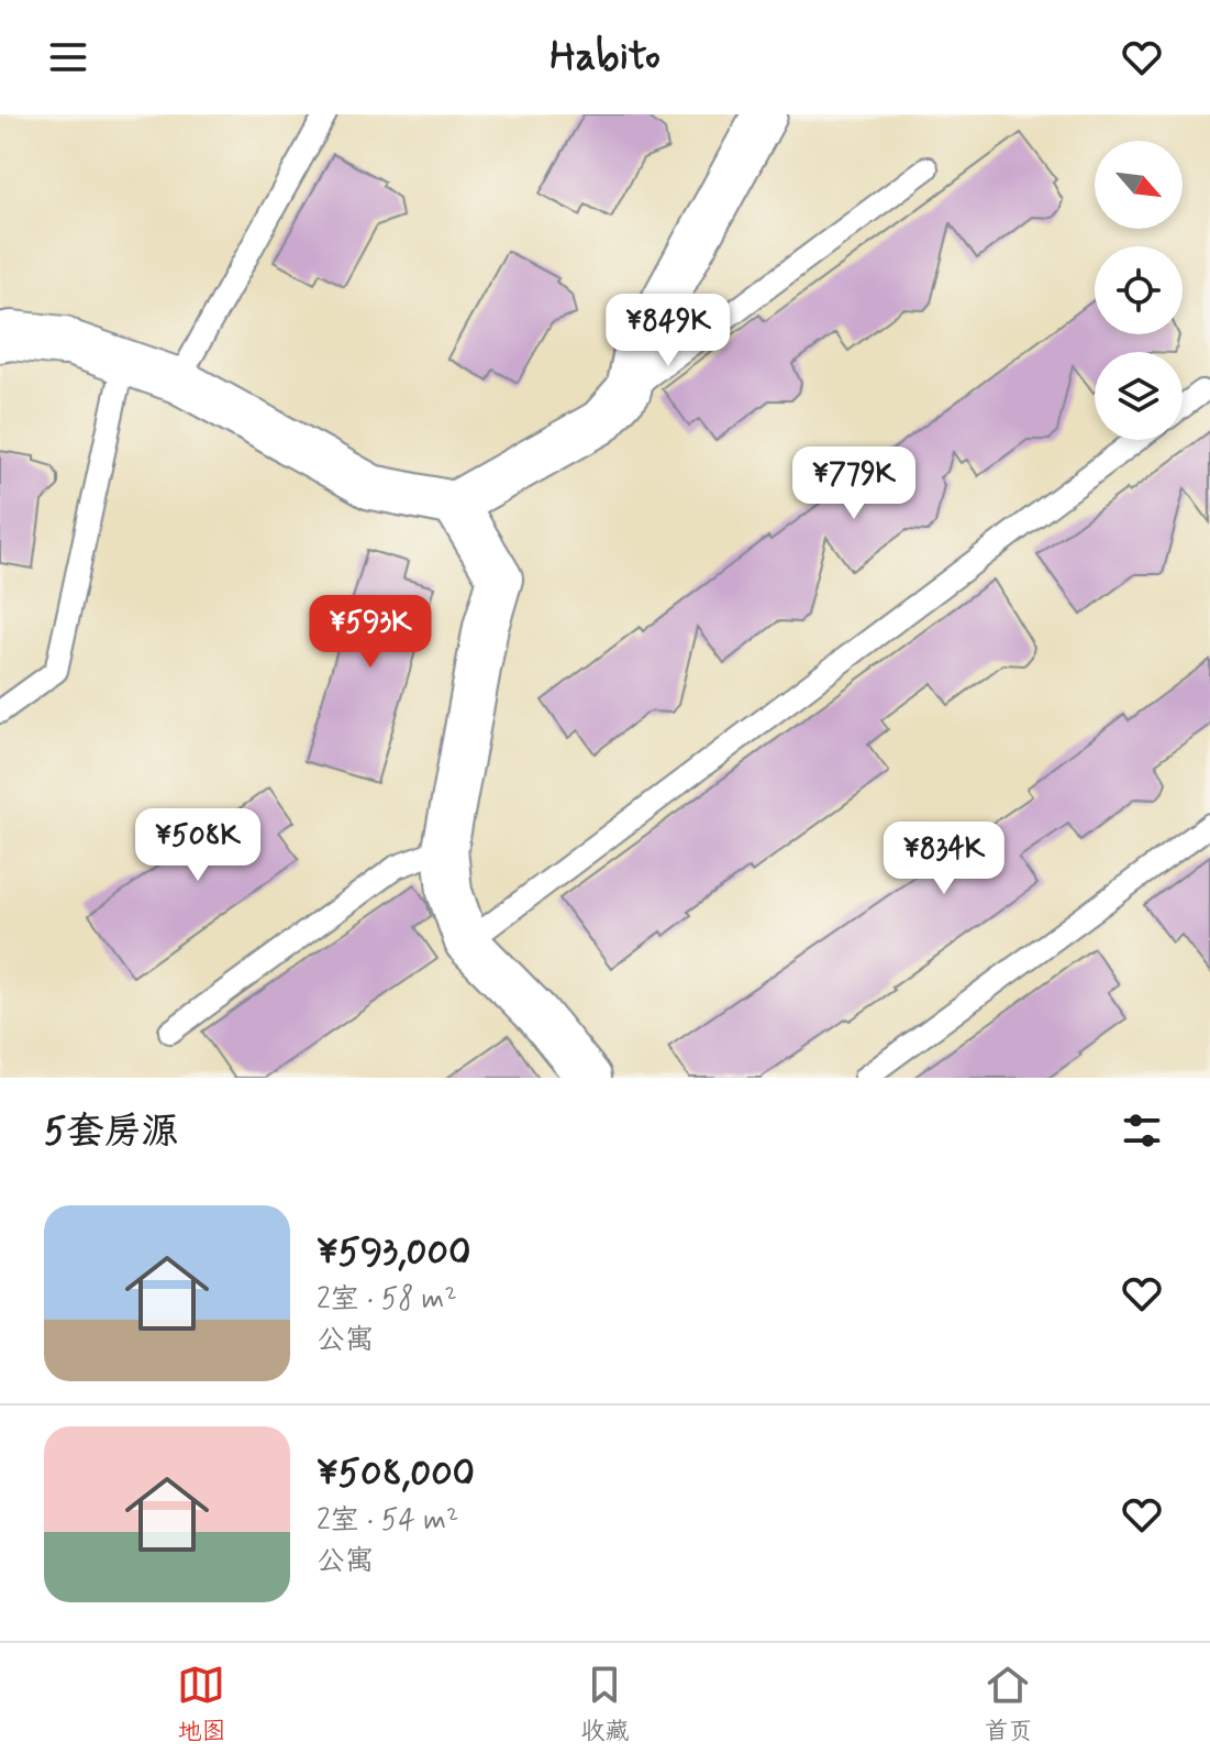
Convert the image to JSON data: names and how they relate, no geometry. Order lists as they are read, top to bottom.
{
  "north": "bottom right",
  "page": {
    "header": "Habito",
    "price": [
      "¥849K",
      "¥779K",
      "¥593K",
      "¥508K",
      "¥834K"
    ],
    "heading": "5套房源",
    "list": [
      {
        "name": "¥593,000",
        "note": "2室 · 58 m² · 公寓"
      },
      {
        "name": "¥508,000",
        "note": "2室 · 54 m² · 公寓"
      }
    ],
    "tabs": ["地图", "收藏", "首页"]
  }
}
